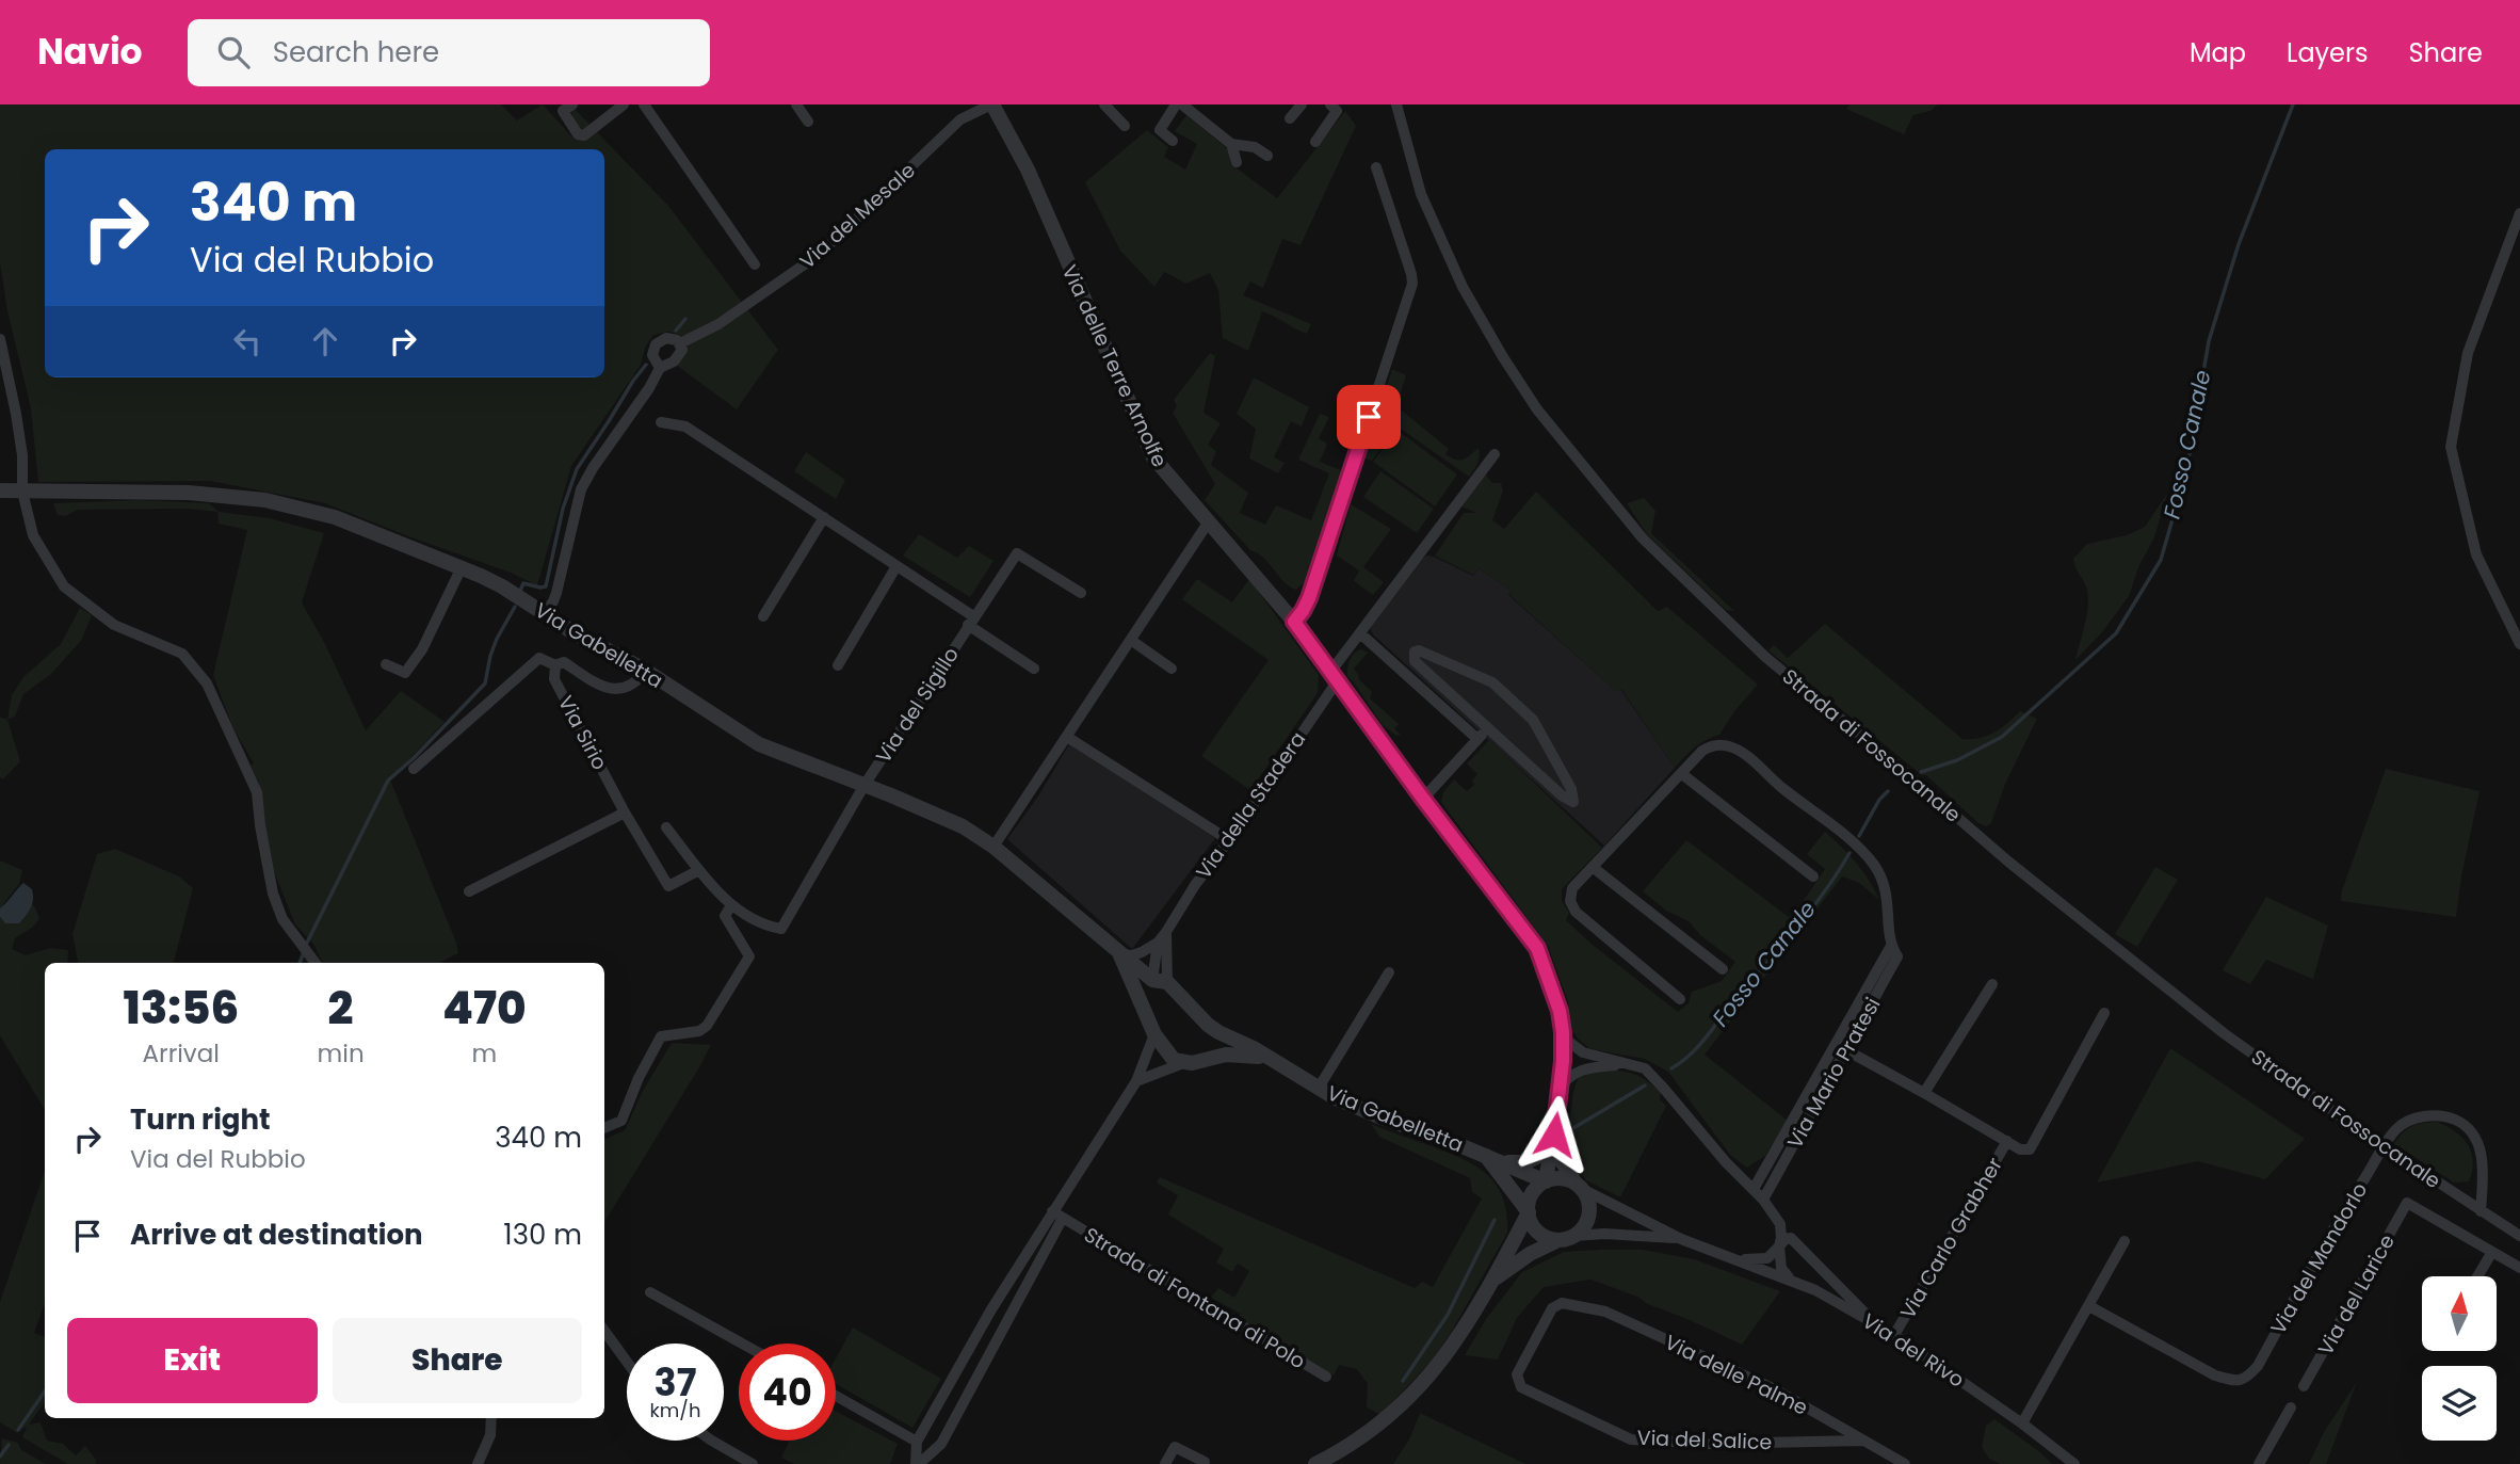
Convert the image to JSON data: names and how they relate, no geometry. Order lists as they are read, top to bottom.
{
  "streets": {
    "street": [
      "Via del Mesale",
      "Via delle Terre Arnolfe",
      "Via Gabelletta",
      "Via del Sigillo",
      "Via Sirio",
      "Strada di Fossocanale",
      "Via della Stadera",
      "Via Mario Pratesi",
      "Via Carlo Grabher",
      "Via del Mandorlo",
      "Via del Larice",
      "Strada di Fontana di Polo",
      "Via del Rivo",
      "Via delle Palme",
      "Via del Salice"
    ]
  },
  "crossings": [
    ["Via del Mesale", "Via delle Terre Arnolfe"],
    ["Via del Mesale", "Via Gabelletta"],
    ["Via delle Terre Arnolfe", "Via Gabelletta"],
    ["Via delle Terre Arnolfe", "Via della Stadera"],
    ["Via Gabelletta", "Via del Sigillo"],
    ["Via Gabelletta", "Via Sirio"],
    ["Via Gabelletta", "Strada di Fontana di Polo"],
    ["Strada di Fossocanale", "Via del Mandorlo"],
    ["Via Mario Pratesi", "Via Carlo Grabher"],
    ["Via Carlo Grabher", "Via del Rivo"],
    ["Via delle Palme", "Via del Salice"]
  ],
  "water": ["Fosso Canale"],
  "north": "top",
  "page": {
    "header": "Navio",
    "search": "Search here",
    "nav": ["Map", "Layers", "Share"],
    "turn": ["340 m", "Via del Rubbio"],
    "eta": [
      "13:56",
      "Arrival",
      "2",
      "min",
      "470",
      "m"
    ],
    "list": [
      {
        "name": "Turn right",
        "note": "Via del Rubbio",
        "value": "340 m"
      },
      {
        "name": "Arrive at destination",
        "value": "130 m"
      }
    ],
    "buttons": ["Exit", "Share"],
    "speed": "37 km/h",
    "limit": "40"
  }
}
